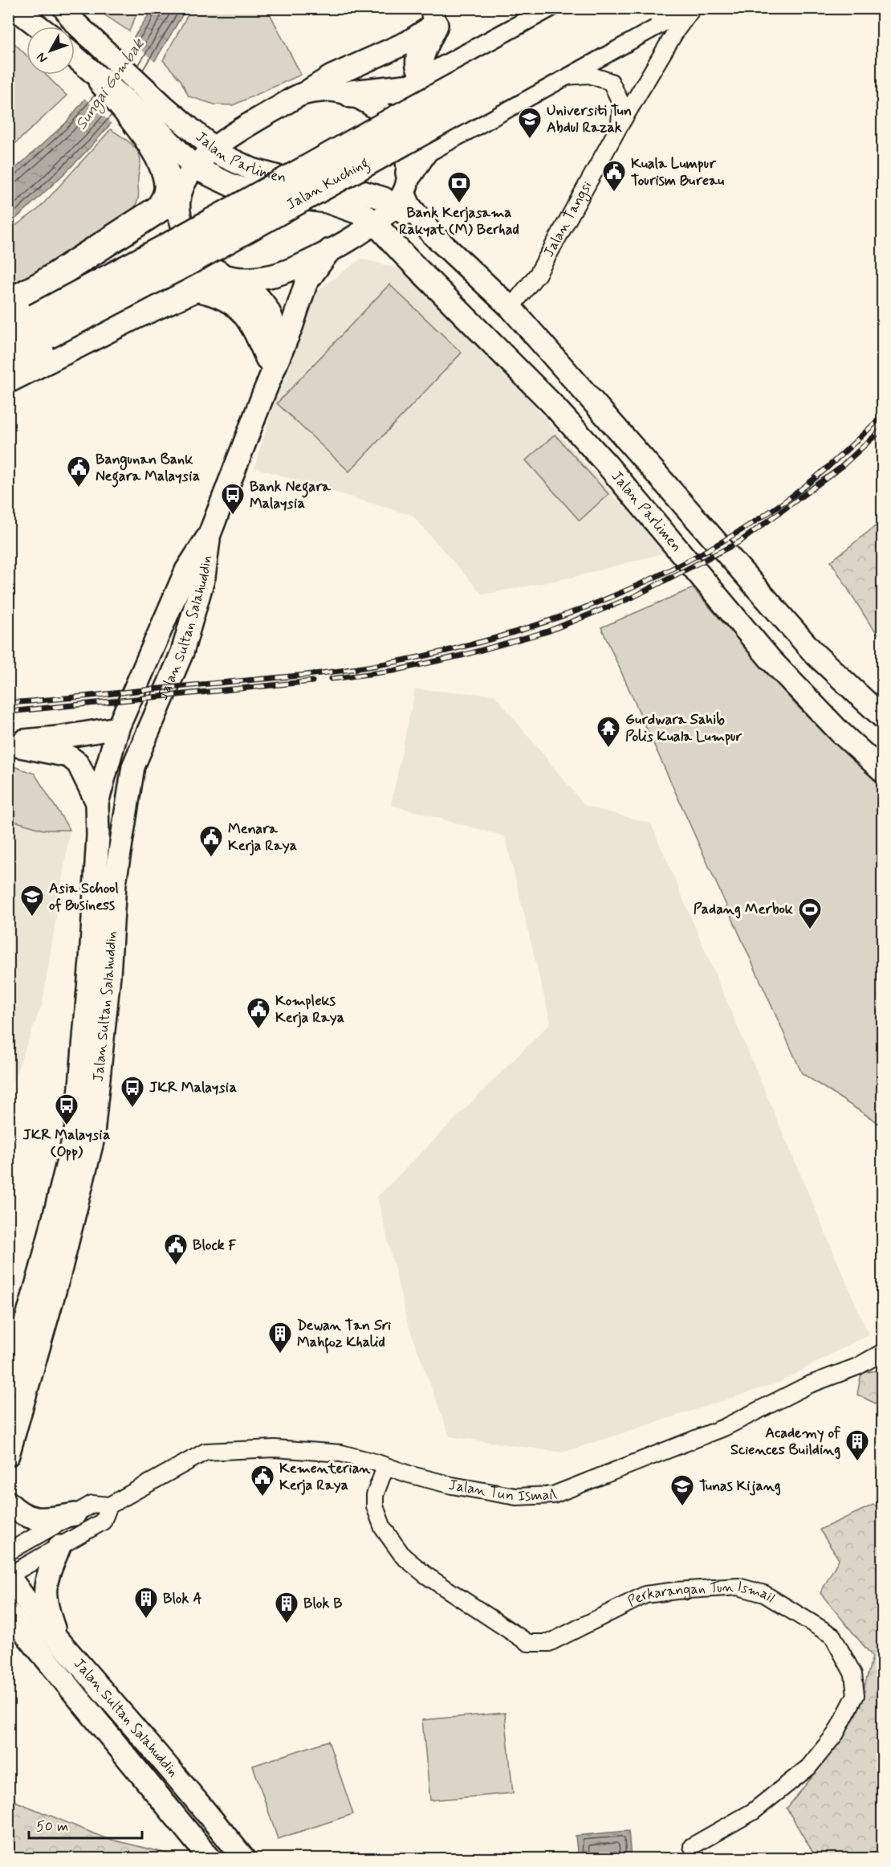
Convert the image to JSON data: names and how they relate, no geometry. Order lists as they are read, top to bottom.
{
  "streets": {
    "highway": ["Jalan Kuching"],
    "street": [
      "Jalan Parlimen",
      "Jalan Tangsi",
      "Jalan Sultan Salahuddin",
      "Jalan Tun Ismail",
      "Perkarangan Tun Ismail"
    ]
  },
  "crossings": [
    ["Jalan Parlimen", "Jalan Sultan Salahuddin"],
    ["Jalan Sultan Salahuddin", "Jalan Tun Ismail"],
    ["Jalan Tun Ismail", "Perkarangan Tun Ismail"]
  ],
  "water": ["Sungai Gombak"],
  "places": {
    "school or university": ["Universiti Tun Abdul Razak", "Asia School of Business", "Tunas Kijang"],
    "public building": [
      "Kuala Lumpur Tourism Bureau",
      "Bangunan Bank Negara Malaysia",
      "Menara Kerja Raya",
      "Kompleks Kerja Raya",
      "Block F",
      "Kementerian Kerja Raya"
    ],
    "bank": ["Bank Kerjasama Rakyat (M) Berhad"],
    "bus stop": ["Bank Negara Malaysia", "JKR Malaysia", "JKR Malaysia (Opp)"],
    "temple": ["Gurdwara Sahib Polis Kuala Lumpur"],
    "sports": ["Padang Merbok"],
    "building": [
      "Dewan Tan Sri Mahfoz Khalid",
      "Academy of Sciences Building",
      "Blok A",
      "Blok B"
    ]
  },
  "scale_bar": "50 m",
  "north": "bottom left"
}
